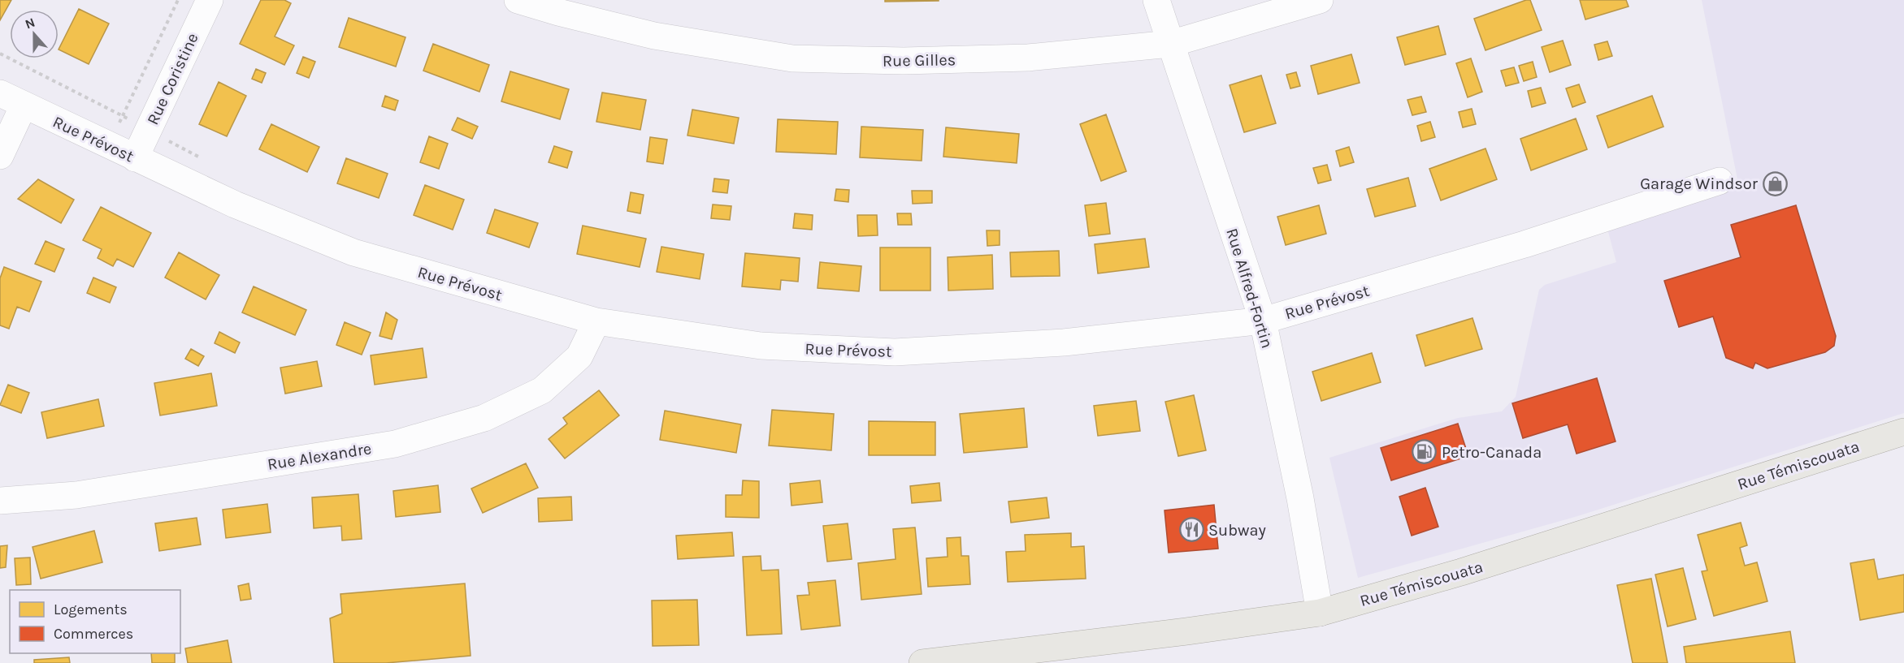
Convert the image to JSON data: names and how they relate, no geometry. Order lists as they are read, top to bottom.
{
  "streets": {
    "main road": ["Rue Témiscouata"],
    "street": [
      "Rue Gilles",
      "Rue Coristine",
      "Rue Prévost",
      "Rue Alfred-Fortin",
      "Rue Alexandre"
    ]
  },
  "crossings": [
    ["Rue Gilles", "Rue Alfred-Fortin"],
    ["Rue Coristine", "Rue Prévost"],
    ["Rue Prévost", "Rue Alfred-Fortin"],
    ["Rue Prévost", "Rue Alexandre"],
    ["Rue Alfred-Fortin", "Rue Témiscouata"]
  ],
  "places": {
    "shop": ["Garage Windsor"],
    "fuel station": ["Petro-Canada"],
    "restaurant": ["Subway"]
  },
  "legend": ["Logements", "Commerces"],
  "north": "top"
}
